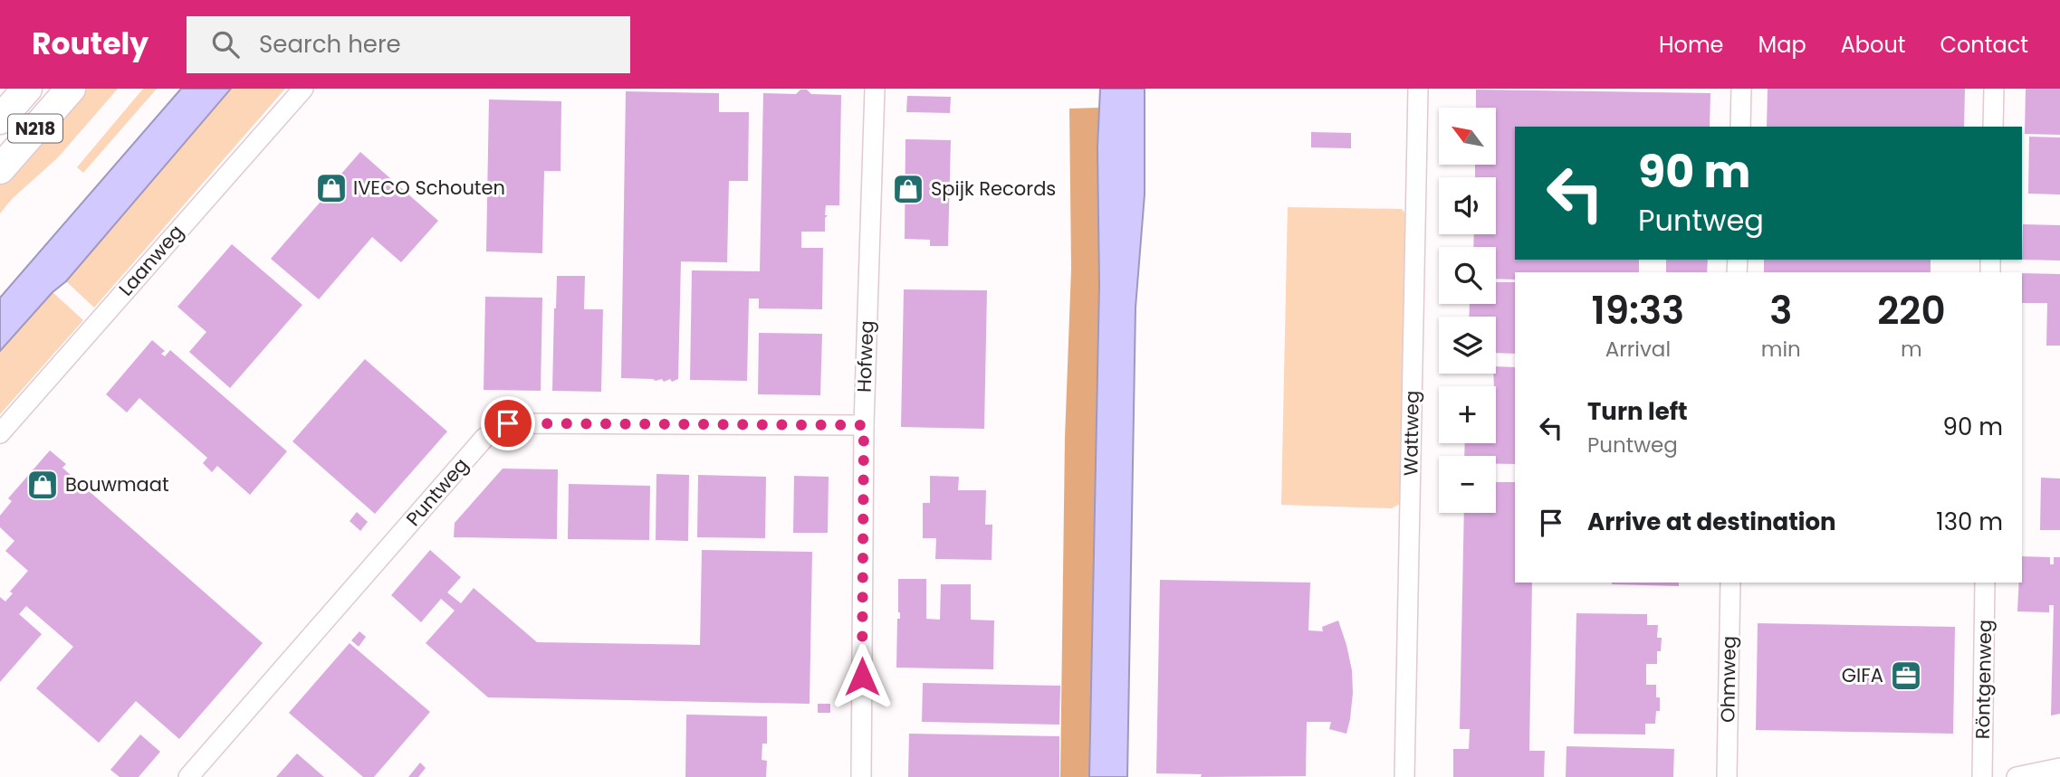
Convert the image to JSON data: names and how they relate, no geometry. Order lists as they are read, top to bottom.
{
  "streets": {
    "main road": ["N218"],
    "street": [
      "Laanweg",
      "Hofweg",
      "Wattweg",
      "Puntweg",
      "Ohmweg",
      "Röntgenweg"
    ]
  },
  "crossings": [
    ["Hofweg", "Puntweg"]
  ],
  "places": {
    "shop": ["IVECO Schouten", "Spijk Records", "Bouwmaat"],
    "office": ["GIFA"]
  },
  "north": "top left",
  "page": {
    "header": "Routely",
    "search": "Search here",
    "nav": [
      "Home",
      "Map",
      "About",
      "Contact"
    ],
    "map_buttons": ["+", "−"],
    "turn": ["90 m", "Puntweg"],
    "eta": [
      "19:33",
      "Arrival",
      "3",
      "min",
      "220",
      "m"
    ],
    "list": [
      {
        "name": "Turn left",
        "note": "Puntweg",
        "value": "90 m"
      },
      {
        "name": "Arrive at destination",
        "value": "130 m"
      }
    ]
  }
}
